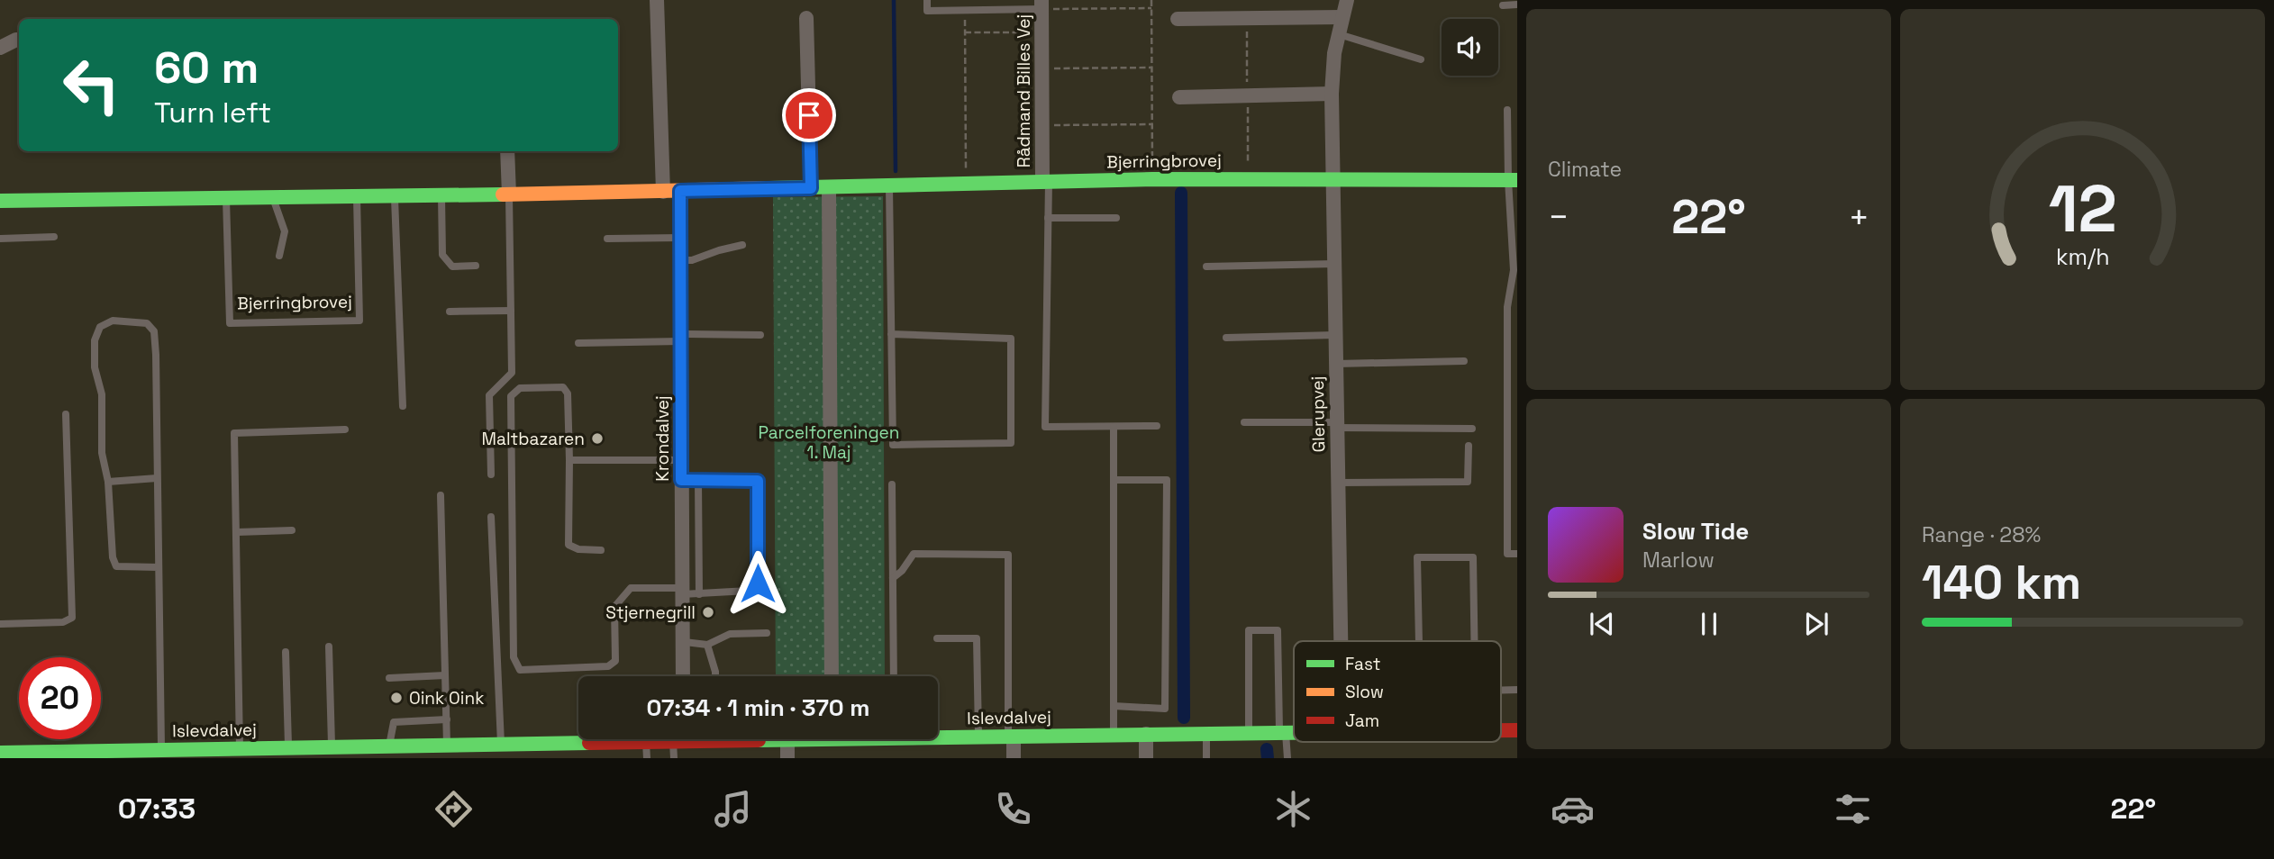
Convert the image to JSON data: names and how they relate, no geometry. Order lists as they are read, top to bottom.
{
  "streets": {
    "street": [
      "Rådmand Billes Vej",
      "Bjerringbrovej",
      "Glerupvej",
      "Krondalvej",
      "Islevdalvej"
    ]
  },
  "crossings": [
    ["Rådmand Billes Vej", "Bjerringbrovej"],
    ["Bjerringbrovej", "Glerupvej"],
    ["Bjerringbrovej", "Krondalvej"]
  ],
  "parks": ["Parcelforeningen 1. Maj"],
  "places": ["Maltbazaren", "Stjernegrill", "Oink Oink"],
  "legend": ["Fast", "Slow", "Jam"],
  "page": {
    "tile": [
      "Climate",
      ["Range · 28%", "140 km"]
    ],
    "turn": ["60 m", "Turn left"],
    "heat": ["−", "22°", "+"],
    "song": ["Slow Tide", "Marlow"],
    "limit": "20",
    "trip": "07:34 · 1 min · 370 m",
    "tabs": ["07:33", "22°"],
    "gauge": ["12", "km/h"]
  }
}
